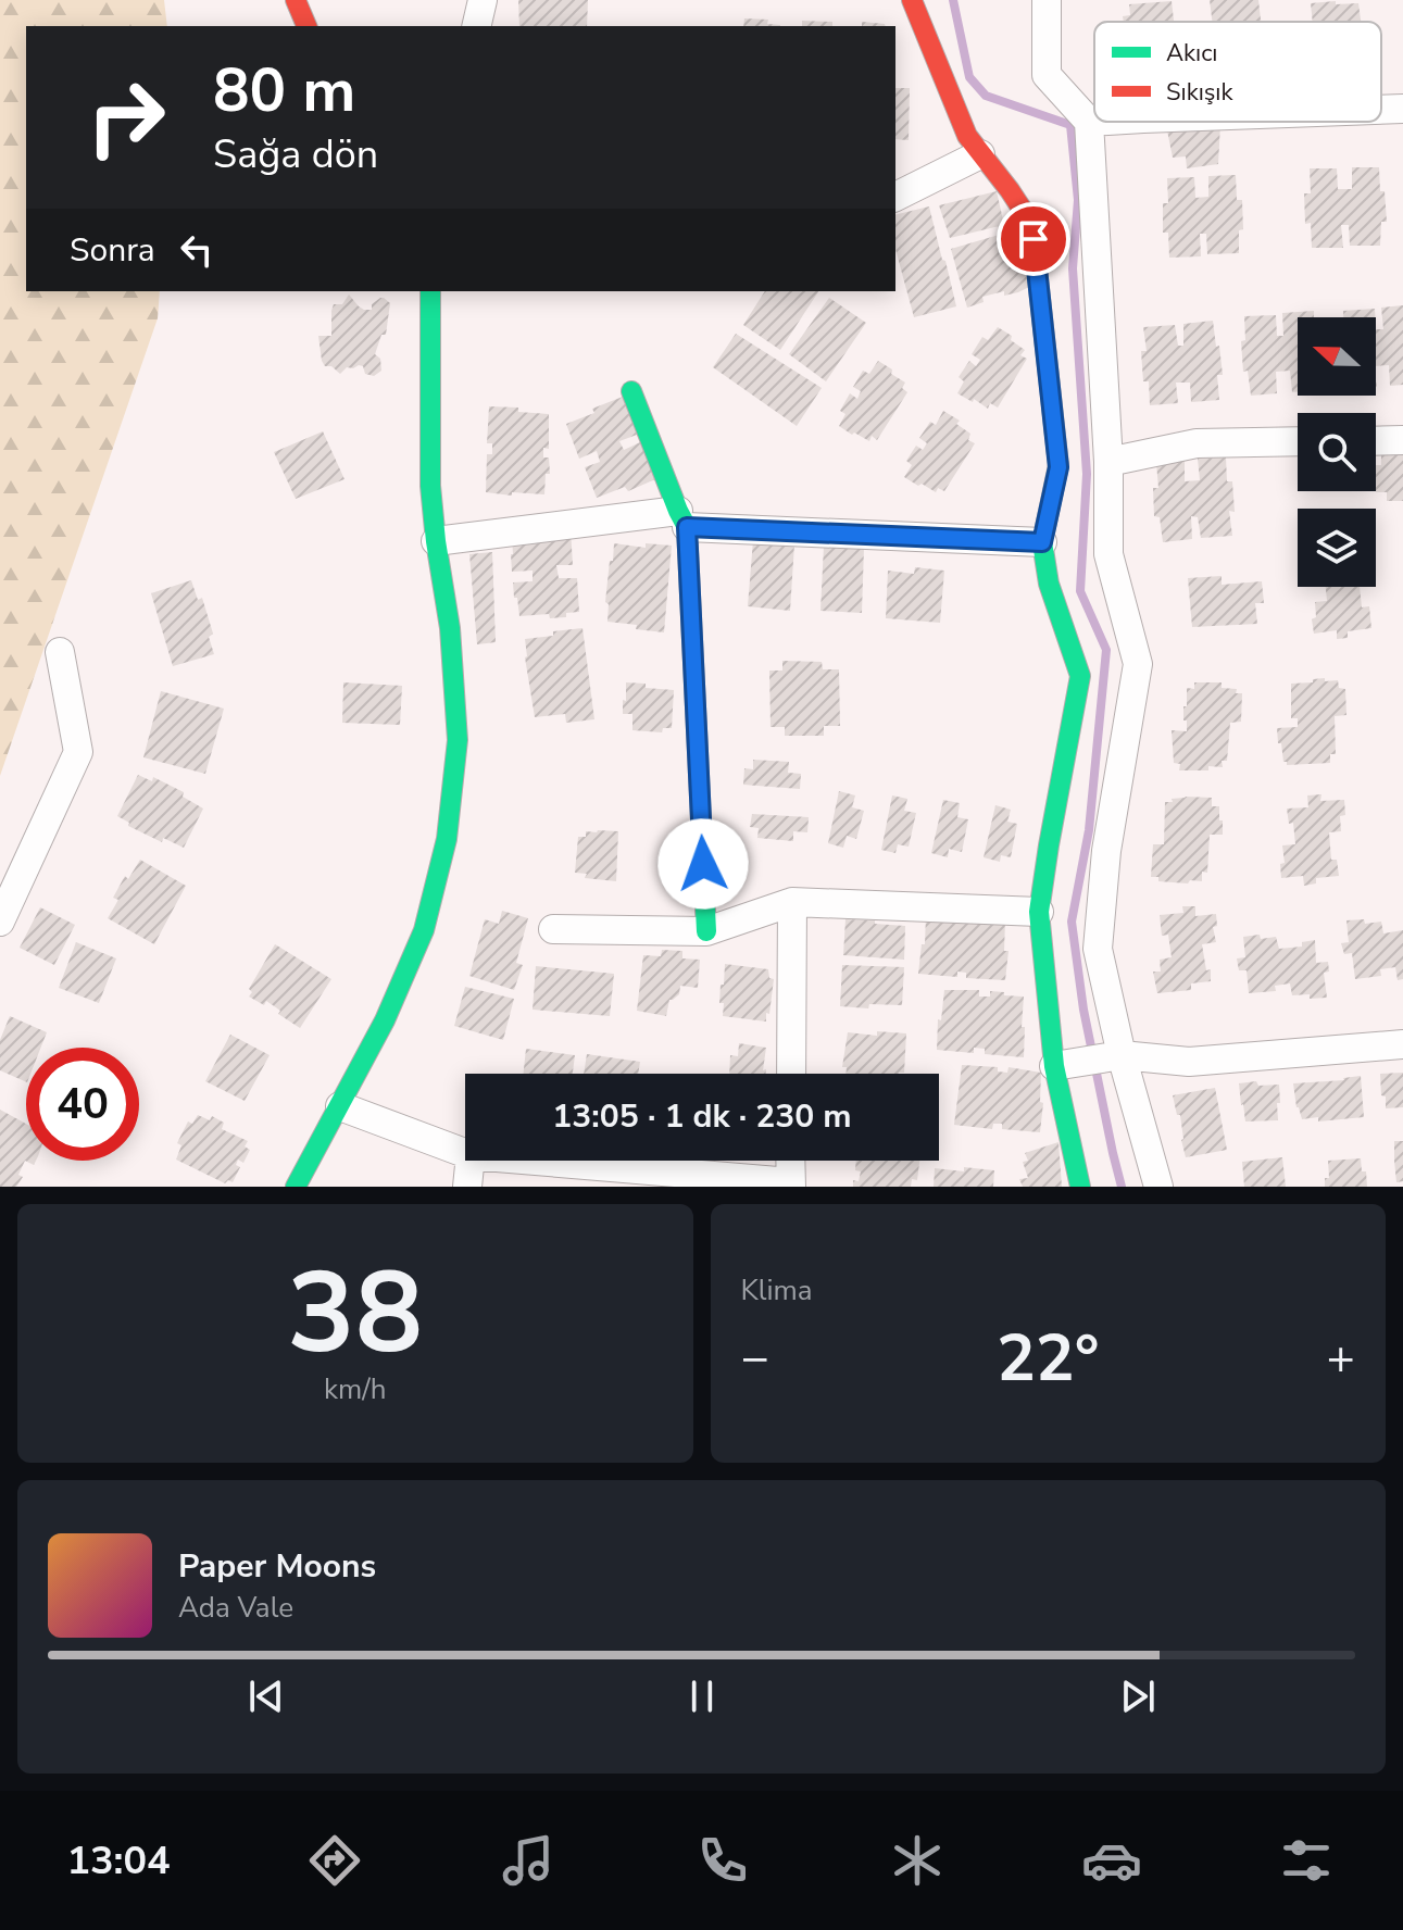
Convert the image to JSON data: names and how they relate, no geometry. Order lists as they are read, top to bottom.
{
  "legend": ["Akıcı", "Sıkışık"],
  "north": "left",
  "page": {
    "turn": ["80 m", "Sağa dön"],
    "then": "Sonra",
    "limit": "40",
    "trip": "13:05 · 1 dk · 230 m",
    "tile": [
      ["38", "km/h"],
      "Klima"
    ],
    "heat": ["−", "22°", "+"],
    "song": ["Paper Moons", "Ada Vale"],
    "tabs": "13:04"
  }
}
